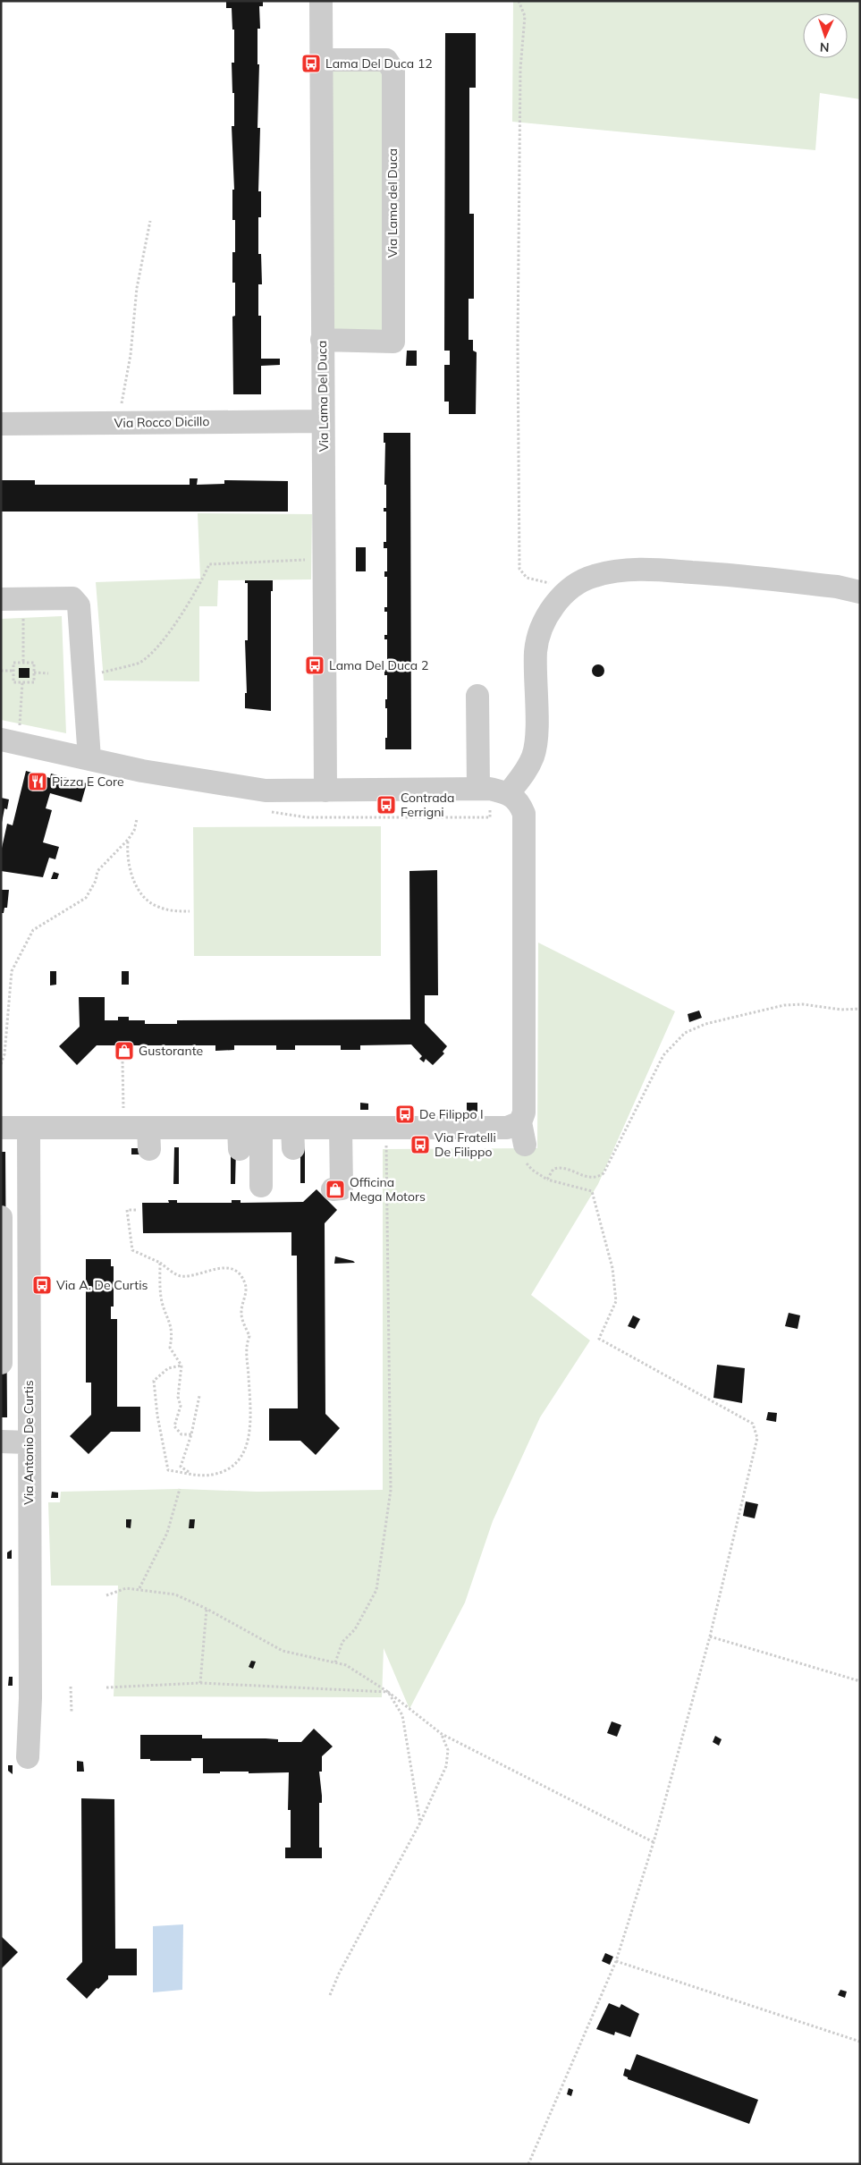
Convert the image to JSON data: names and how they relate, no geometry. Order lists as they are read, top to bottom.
{
  "streets": {
    "street": [
      "Via Lama del Duca",
      "Via Lama Del Duca",
      "Via Rocco Dicillo",
      "Via Antonio De Curtis"
    ]
  },
  "crossings": [
    ["Via Lama del Duca", "Via Lama Del Duca"],
    ["Via Lama Del Duca", "Via Rocco Dicillo"]
  ],
  "places": {
    "bus stop": [
      "Lama Del Duca 12",
      "Lama Del Duca 2",
      "Contrada Ferrigni",
      "De Filippo I",
      "Via Fratelli De Filippo",
      "Via A. De Curtis"
    ],
    "restaurant": ["Pizza E Core"],
    "shop": ["Gustorante", "Officina Mega Motors"]
  },
  "north": "bottom"
}
